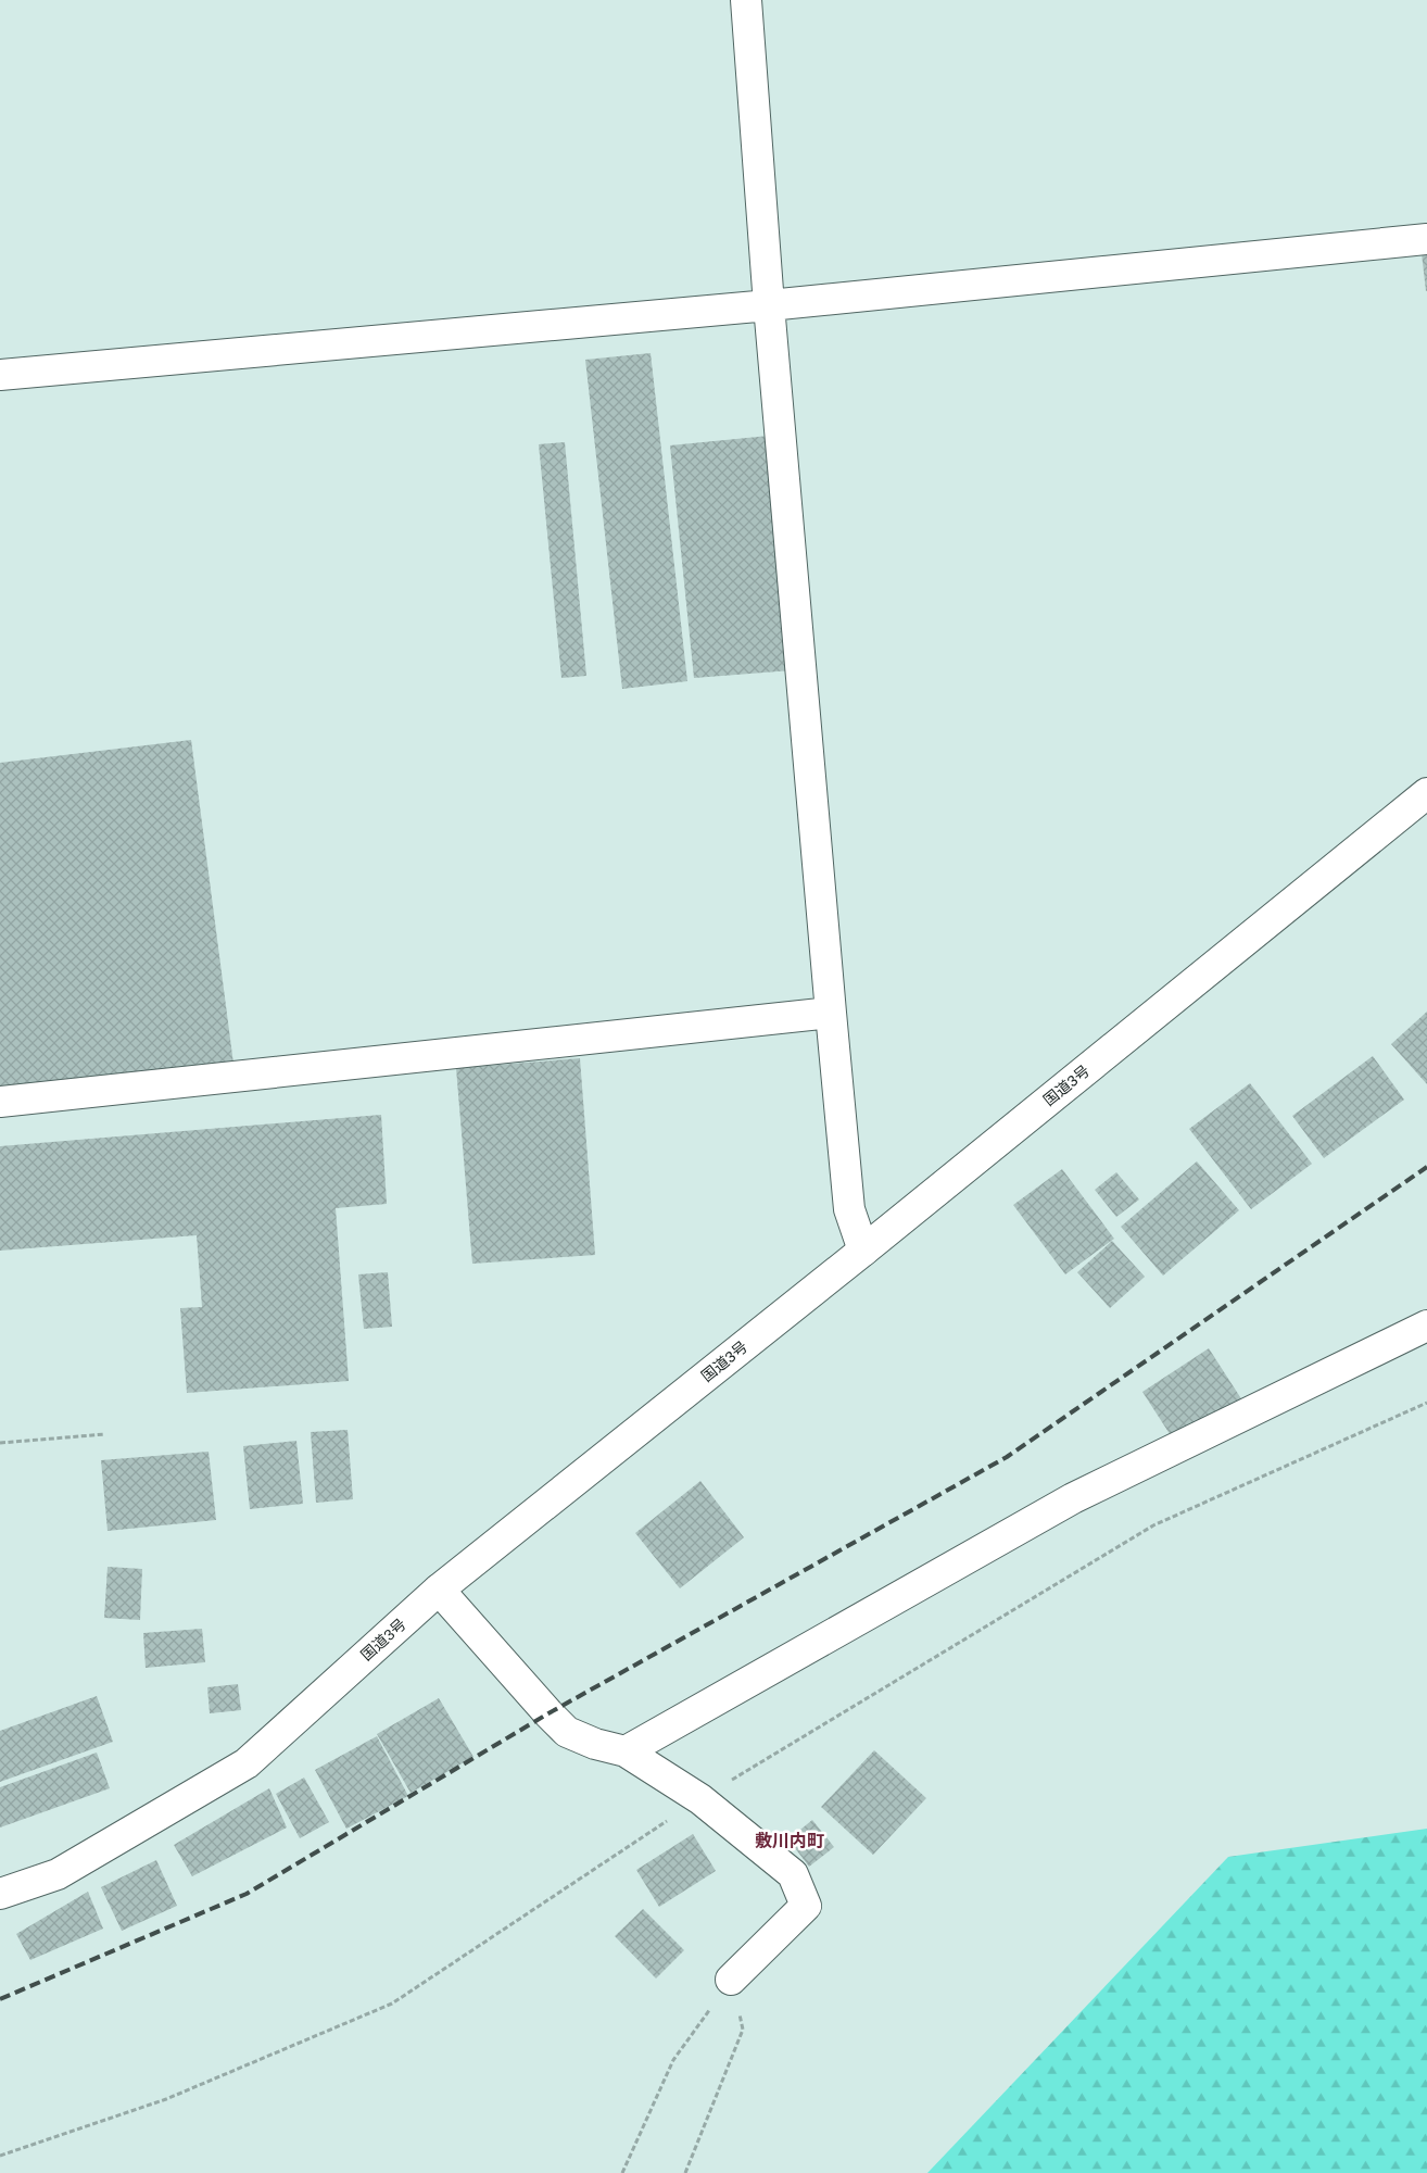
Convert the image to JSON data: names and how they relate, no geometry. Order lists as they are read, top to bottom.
{
  "streets": {
    "main road": ["国道3号"]
  },
  "districts": ["敷川内町"]
}
